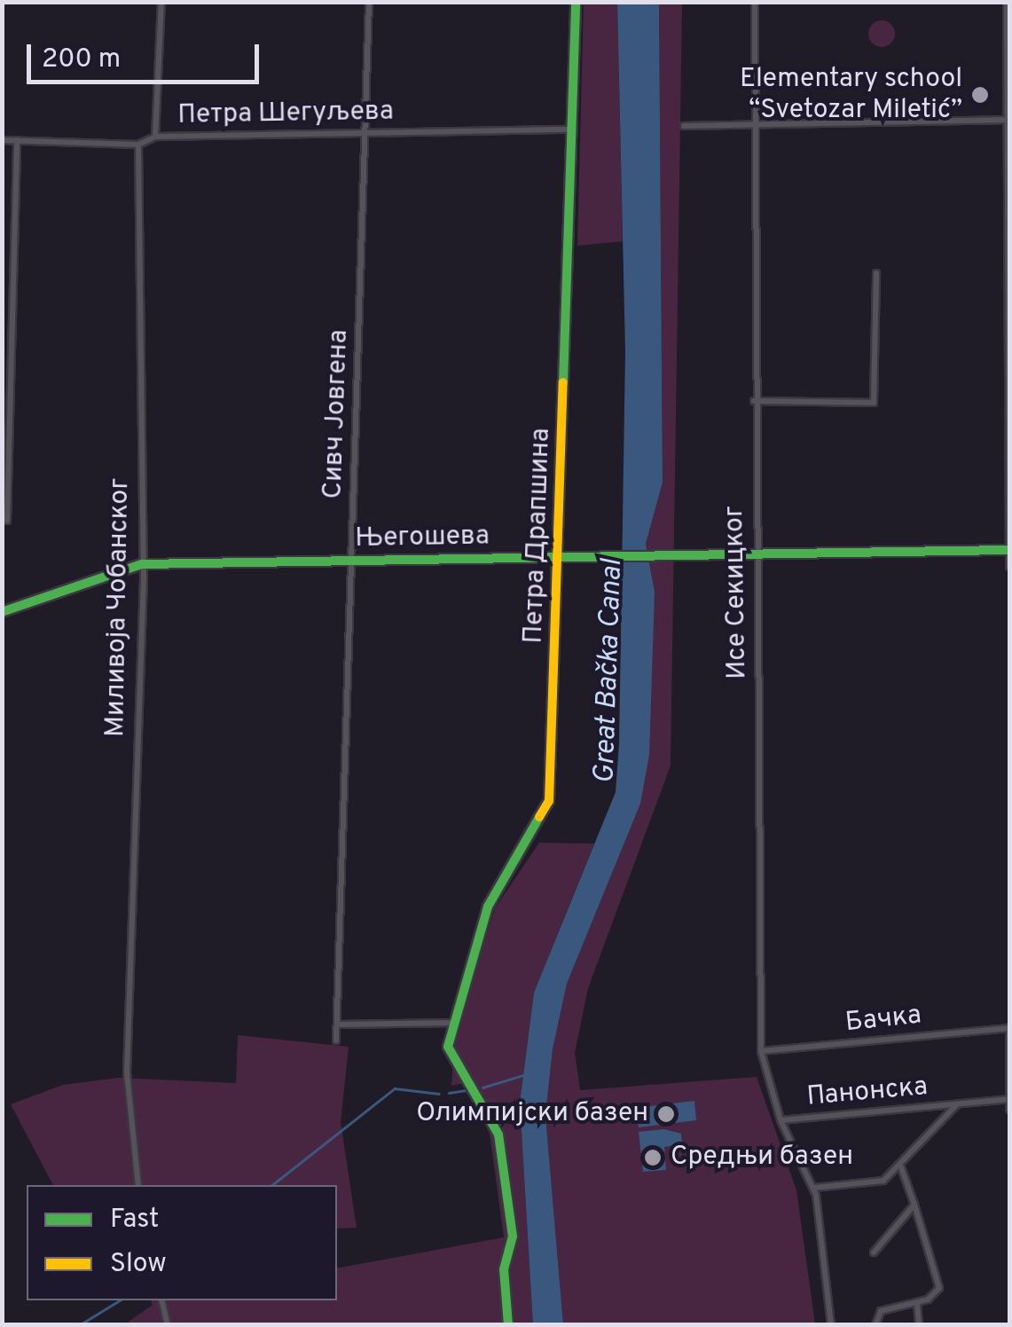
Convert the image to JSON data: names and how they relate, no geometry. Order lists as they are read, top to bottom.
{
  "streets": {
    "street": [
      "Петра Шегуљева",
      "Сивч Јовгена",
      "Петра Драпшина",
      "Његошева",
      "Исе Секицког",
      "Миливоја Чобанског",
      "Бачка",
      "Панонска"
    ]
  },
  "crossings": [
    ["Петра Шегуљева", "Сивч Јовгена"],
    ["Петра Шегуљева", "Петра Драпшина"],
    ["Петра Шегуљева", "Миливоја Чобанског"],
    ["Сивч Јовгена", "Његошева"],
    ["Петра Драпшина", "Његошева"],
    ["Његошева", "Исе Секицког"],
    ["Његошева", "Миливоја Чобанског"],
    ["Исе Секицког", "Бачка"],
    ["Исе Секицког", "Панонска"]
  ],
  "water": ["Great Bačka Canal"],
  "places": ["Elementary school “Svetozar Miletić”", "Олимпијски базен", "Средњи базен"],
  "legend": ["Fast", "Slow"],
  "scale_bar": "200 m"
}
